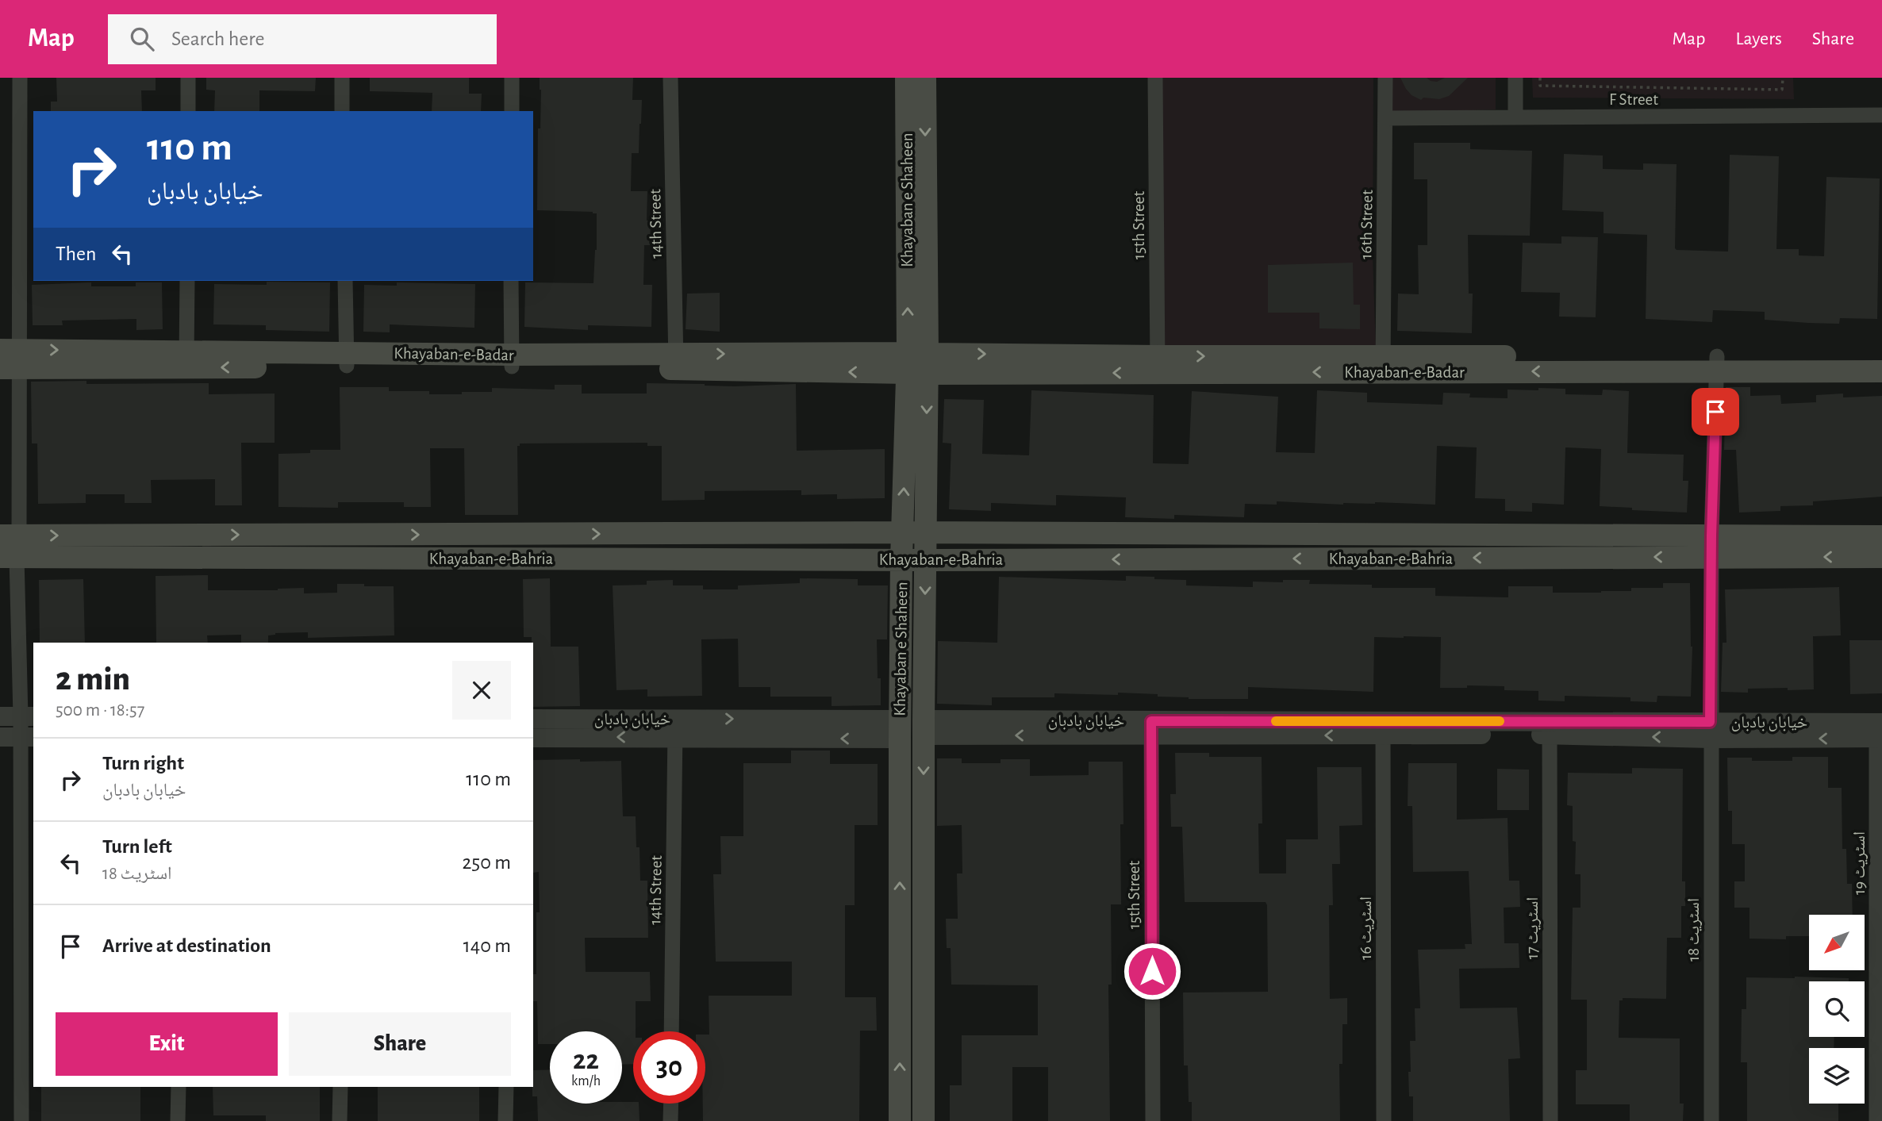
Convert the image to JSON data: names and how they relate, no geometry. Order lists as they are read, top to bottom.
{
  "streets": {
    "main road": ["Khayaban e Shaheen", "Khayaban-e-Badar", "Khayaban-e-Bahria"],
    "street": [
      "F Street",
      "14th Street",
      "16th Street",
      "15th Street",
      "خیابان بادبان",
      "اسٹریٹ 19",
      "اسٹریٹ 16",
      "اسٹریٹ 17",
      "اسٹریٹ 18"
    ]
  },
  "crossings": [
    ["F Street", "16th Street"],
    ["Khayaban e Shaheen", "Khayaban-e-Badar"],
    ["Khayaban e Shaheen", "Khayaban-e-Bahria"],
    ["Khayaban e Shaheen", "خیابان بادبان"],
    ["14th Street", "Khayaban-e-Badar"],
    ["14th Street", "خیابان بادبان"],
    ["16th Street", "Khayaban-e-Badar"],
    ["15th Street", "Khayaban-e-Badar"],
    ["15th Street", "خیابان بادبان"],
    ["Khayaban-e-Badar", "اسٹریٹ 18"],
    ["Khayaban-e-Bahria", "اسٹریٹ 18"],
    ["خیابان بادبان", "اسٹریٹ 19"],
    ["خیابان بادبان", "اسٹریٹ 16"],
    ["خیابان بادبان", "اسٹریٹ 17"],
    ["خیابان بادبان", "اسٹریٹ 18"]
  ],
  "north": "bottom left",
  "page": {
    "header": "Map",
    "search": "Search here",
    "nav": ["Map", "Layers", "Share"],
    "turn": ["110 m", "خیابان بادبان"],
    "then": "Then",
    "heading": ["2 min", "500 m · 18:57"],
    "list": [
      {
        "name": "Turn right",
        "note": "خیابان بادبان",
        "value": "110 m"
      },
      {
        "name": "Turn left",
        "note": "اسٹریٹ 18",
        "value": "250 m"
      },
      {
        "name": "Arrive at destination",
        "value": "140 m"
      }
    ],
    "buttons": ["Exit", "Share"],
    "speed": "22 km/h",
    "limit": "30"
  }
}
